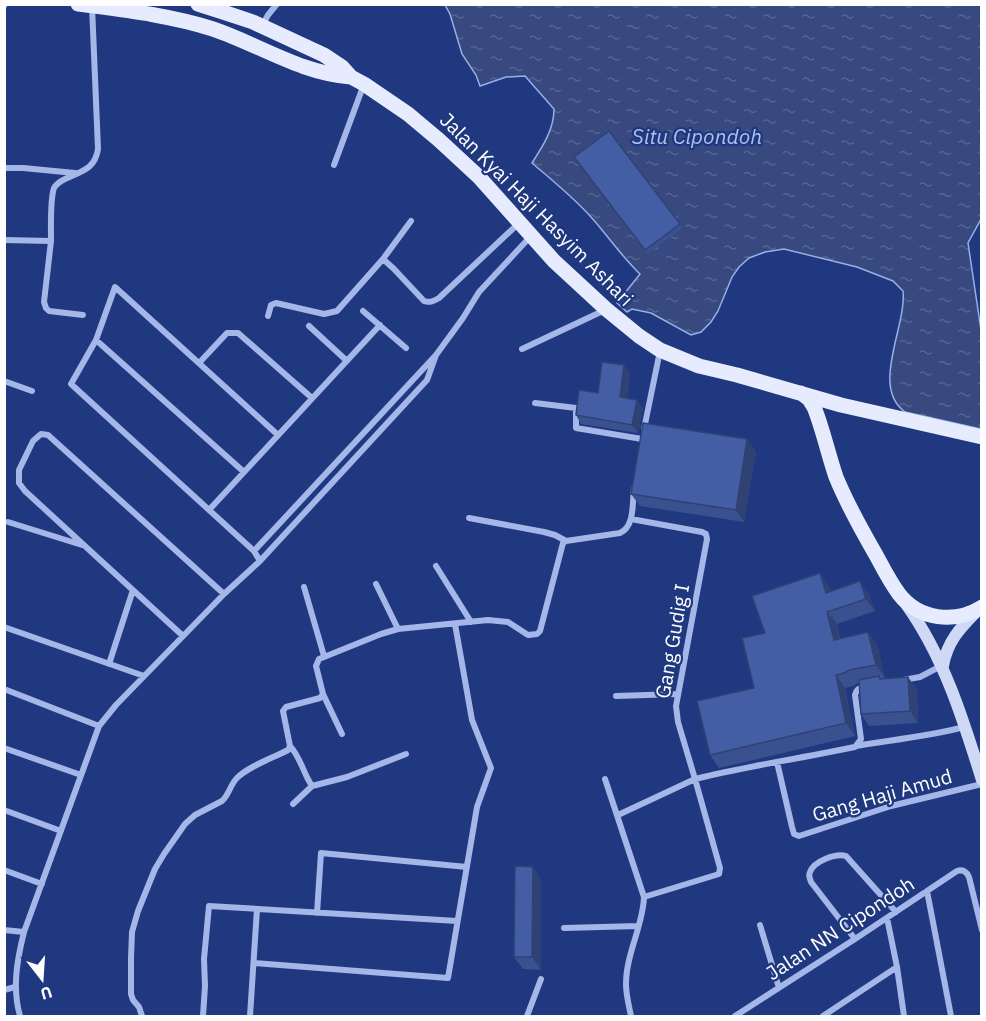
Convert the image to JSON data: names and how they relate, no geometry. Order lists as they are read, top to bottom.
{
  "streets": {
    "main road": ["Jalan Kyai Haji Hasyim Ashari"],
    "street": ["Gang Gudig I", "Gang Haji Amud", "Jalan NN Cipondoh"]
  },
  "water": ["Situ Cipondoh"],
  "north": "bottom"
}
